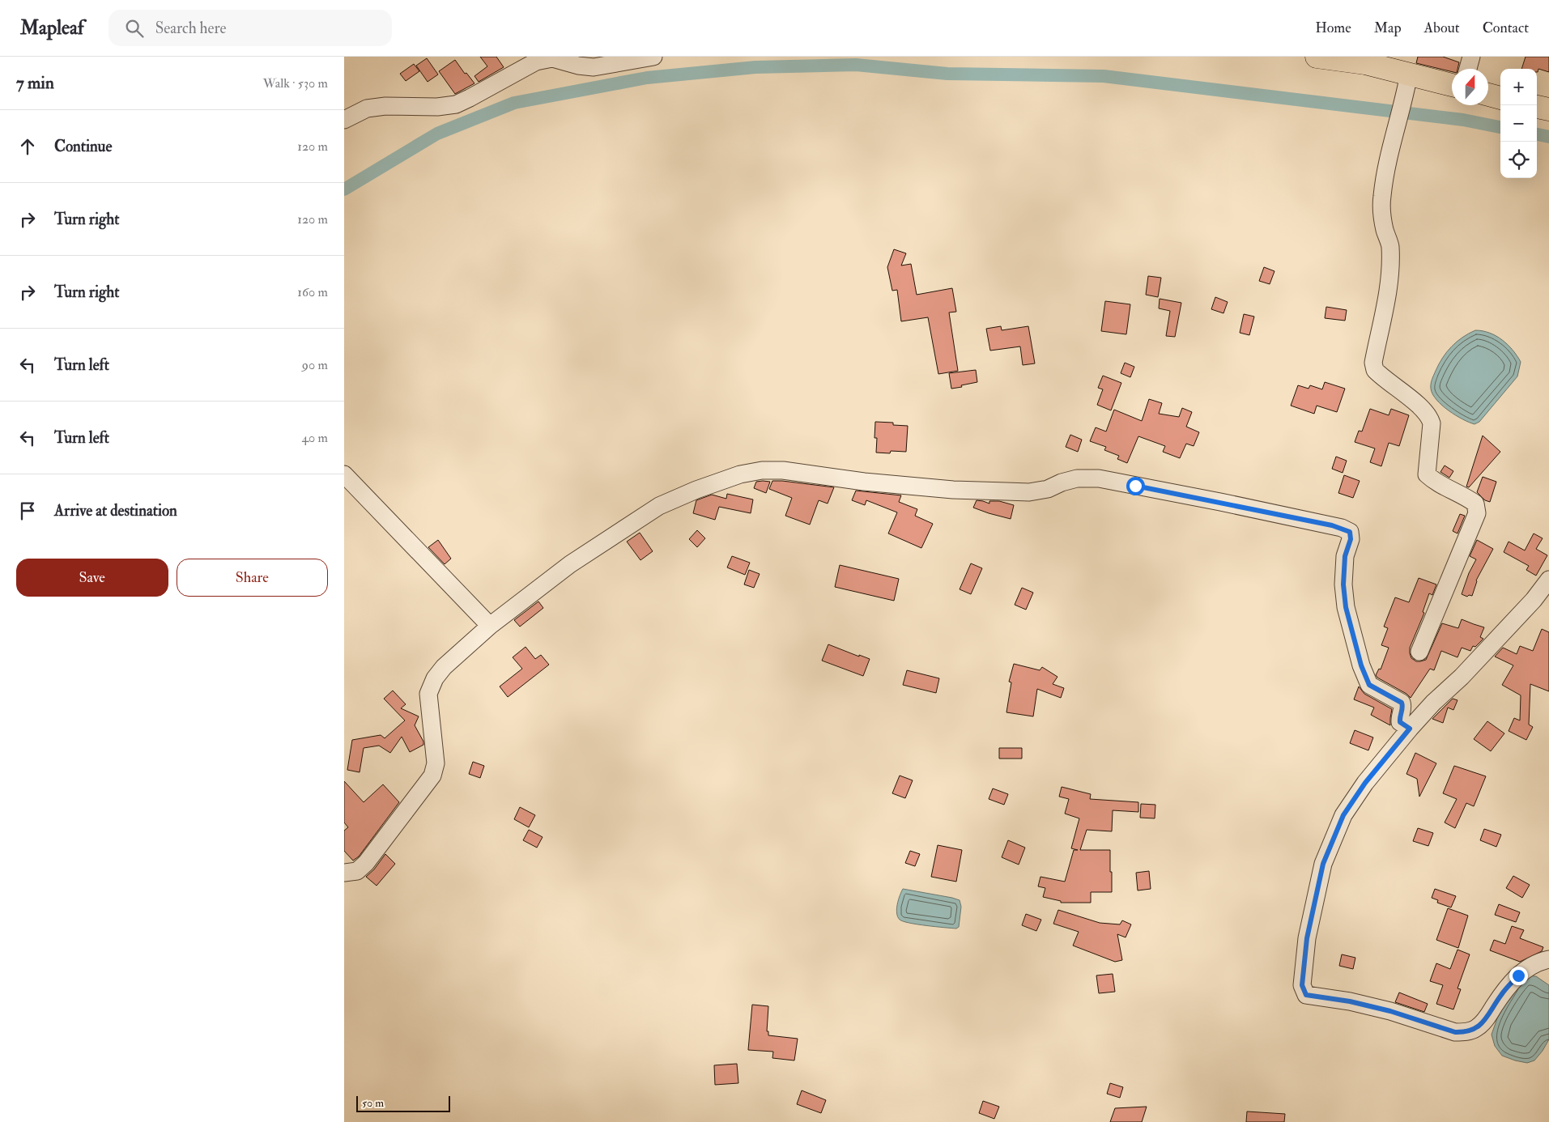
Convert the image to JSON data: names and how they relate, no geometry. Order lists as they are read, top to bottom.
{
  "scale_bar": "50 m",
  "north": "top",
  "page": {
    "header": "Mapleaf",
    "search": "Search here",
    "nav": [
      "Home",
      "Map",
      "About",
      "Contact"
    ],
    "heading": ["7 min", "Walk · 530 m"],
    "map_buttons": ["+", "−"],
    "list": [
      ["Continue", "120 m"],
      ["Turn right", "120 m"],
      ["Turn right", "160 m"],
      ["Turn left", "90 m"],
      ["Turn left", "40 m"],
      "Arrive at destination"
    ],
    "buttons": ["Save", "Share"],
    "scale": "50 m"
  }
}
